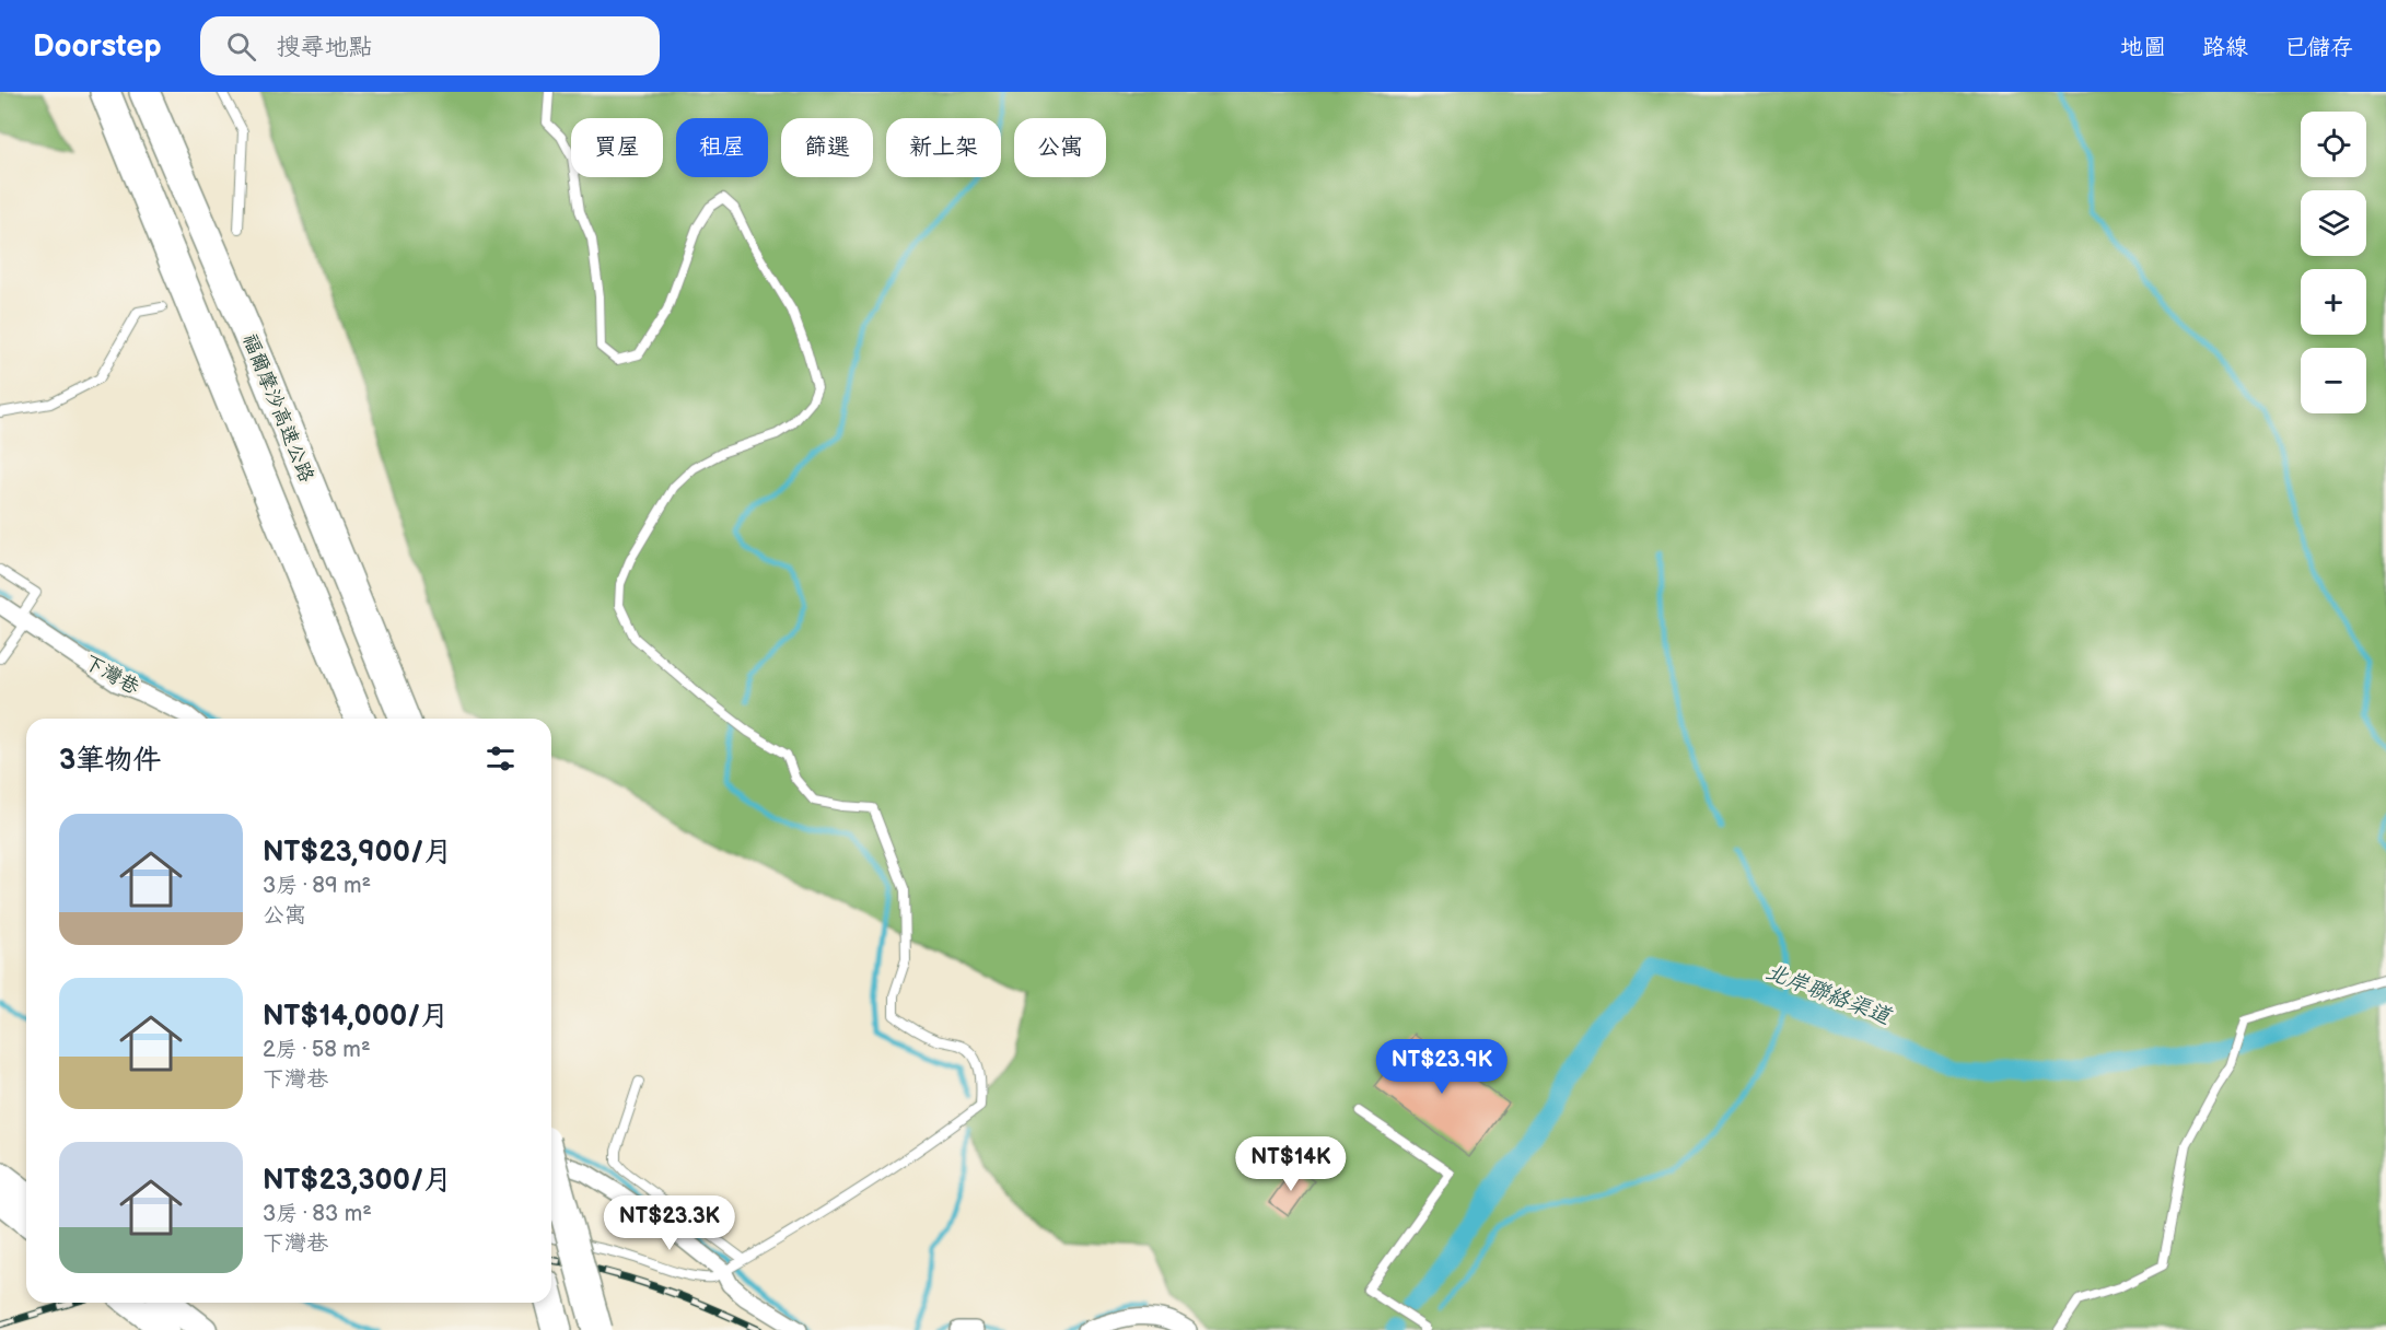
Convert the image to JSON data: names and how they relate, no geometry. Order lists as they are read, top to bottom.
{
  "streets": {
    "highway": ["福爾摩沙高速公路"],
    "street": ["下灣巷"]
  },
  "water": ["北岸聯絡渠道"],
  "page": {
    "header": "Doorstep",
    "search": "搜尋地點",
    "nav": ["地圖", "路線", "已儲存"],
    "map_buttons": ["+", "−"],
    "chip": [
      "買屋",
      "租屋",
      "篩選",
      "新上架",
      "公寓"
    ],
    "heading": "3筆物件",
    "list": [
      {
        "name": "NT$23,900/月",
        "note": "3房 · 89 m² · 公寓"
      },
      {
        "name": "NT$14,000/月",
        "note": "2房 · 58 m² · 下灣巷"
      },
      {
        "name": "NT$23,300/月",
        "note": "3房 · 83 m² · 下灣巷"
      }
    ],
    "price": ["NT$23.9K", "NT$14K", "NT$23.3K"]
  }
}
